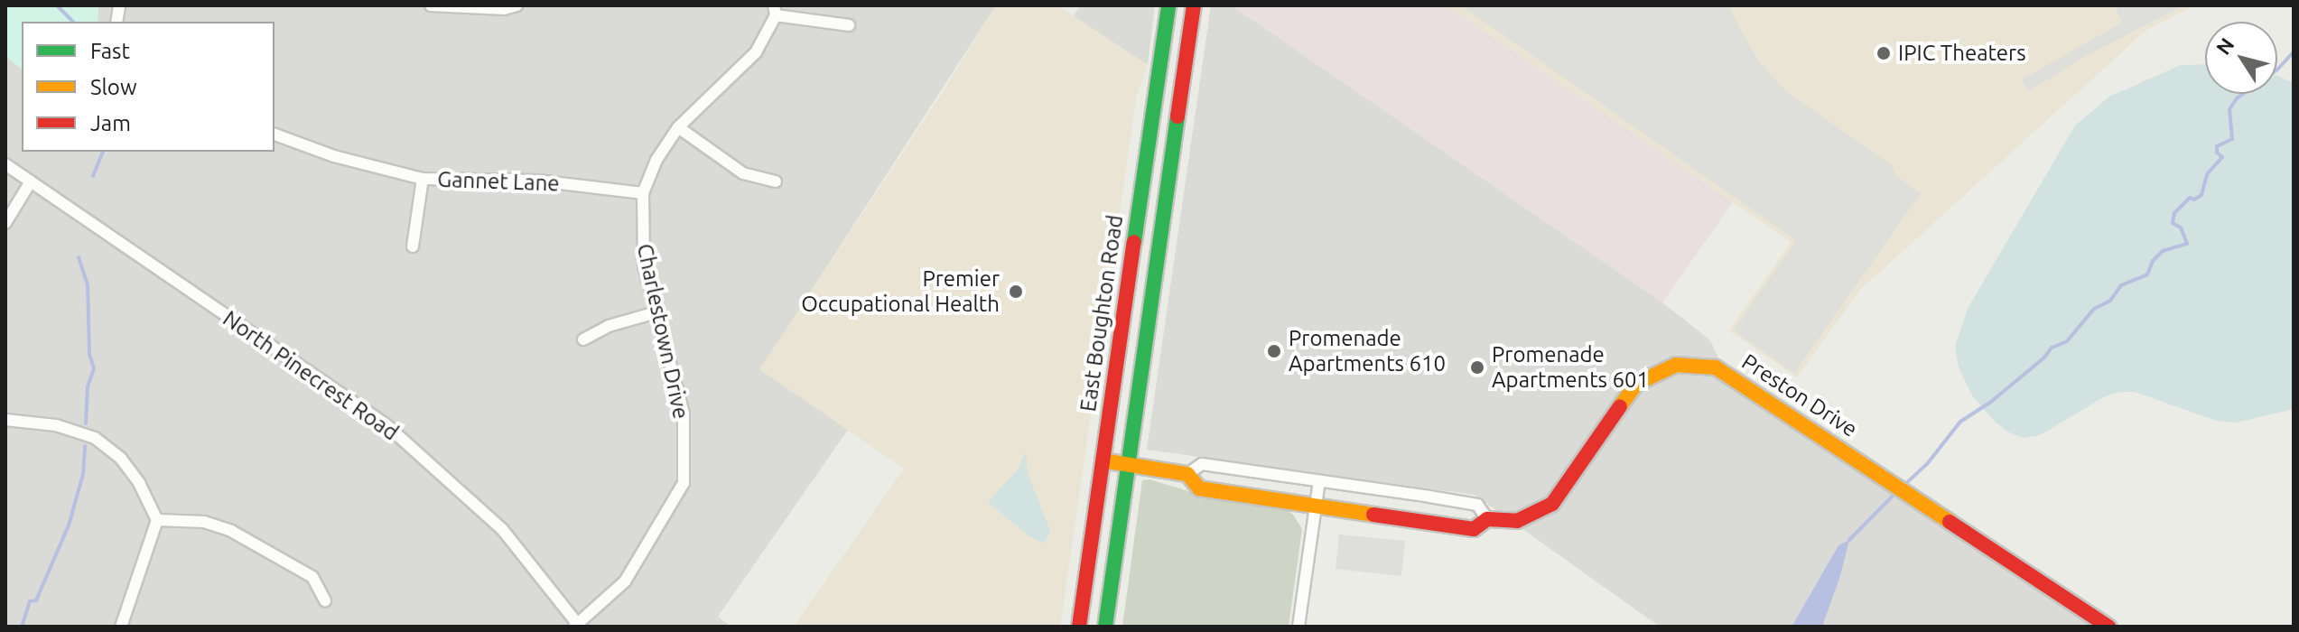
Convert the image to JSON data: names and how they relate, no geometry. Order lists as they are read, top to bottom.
{
  "streets": {
    "main road": ["East Boughton Road", "Preston Drive"],
    "street": ["Gannet Lane", "Charlestown Drive", "North Pinecrest Road"]
  },
  "crossings": [
    ["Gannet Lane", "Charlestown Drive"],
    ["East Boughton Road", "Preston Drive"],
    ["Charlestown Drive", "North Pinecrest Road"]
  ],
  "places": [
    "IPIC Theaters",
    "Premier Occupational Health",
    "Promenade Apartments 610",
    "Promenade Apartments 601"
  ],
  "legend": ["Fast", "Slow", "Jam"],
  "north": "top left"
}
